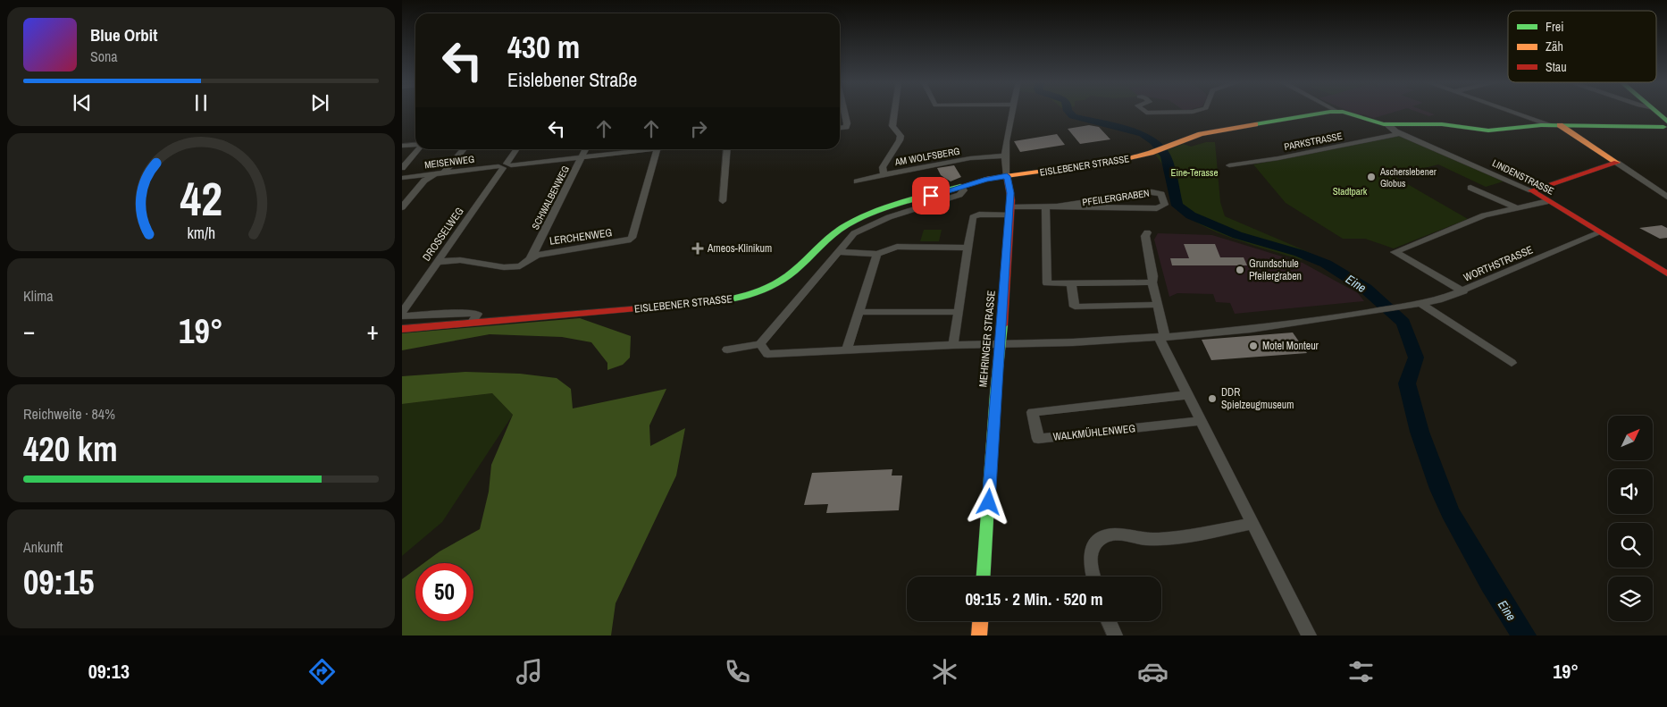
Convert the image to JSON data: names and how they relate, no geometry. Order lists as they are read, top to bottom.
{
  "streets": {
    "main road": ["EISLEBENER STRASSE", "LINDENSTRASSE", "MEHRINGER STRASSE"],
    "street": [
      "PARKSTRASSE",
      "AM WOLFSBERG",
      "MEISENWEG",
      "SCHWALBENWEG",
      "PFEILERGRABEN",
      "DROSSELWEG",
      "LERCHENWEG",
      "WORTHSTRASSE",
      "WALKMÜHLENWEG"
    ]
  },
  "crossings": [
    ["PARKSTRASSE", "LINDENSTRASSE"],
    ["MEISENWEG", "SCHWALBENWEG"],
    ["MEISENWEG", "DROSSELWEG"],
    ["EISLEBENER STRASSE", "MEHRINGER STRASSE"],
    ["LINDENSTRASSE", "WORTHSTRASSE"],
    ["SCHWALBENWEG", "LERCHENWEG"],
    ["PFEILERGRABEN", "MEHRINGER STRASSE"],
    ["DROSSELWEG", "LERCHENWEG"]
  ],
  "water": ["Eine"],
  "parks": ["Eine-Terasse", "Stadtpark"],
  "places": {
    "other": [
      "Ascherslebener Globus",
      "Grundschule Pfeilergraben",
      "Motel Monteur",
      "DDR Spielzeugmuseum"
    ],
    "health": ["Ameos-Klinikum"]
  },
  "legend": ["Frei", "Zäh", "Stau"],
  "north": "top right",
  "page": {
    "turn": ["430 m", "Eislebener Straße"],
    "song": ["Blue Orbit", "Sona"],
    "tile": [
      "Klima",
      ["Reichweite · 84%", "420 km"],
      ["Ankunft", "09:15"]
    ],
    "heat": ["−", "19°", "+"],
    "limit": "50",
    "trip": "09:15 · 2 Min. · 520 m",
    "tabs": ["09:13", "19°"],
    "gauge": ["42", "km/h"]
  }
}
